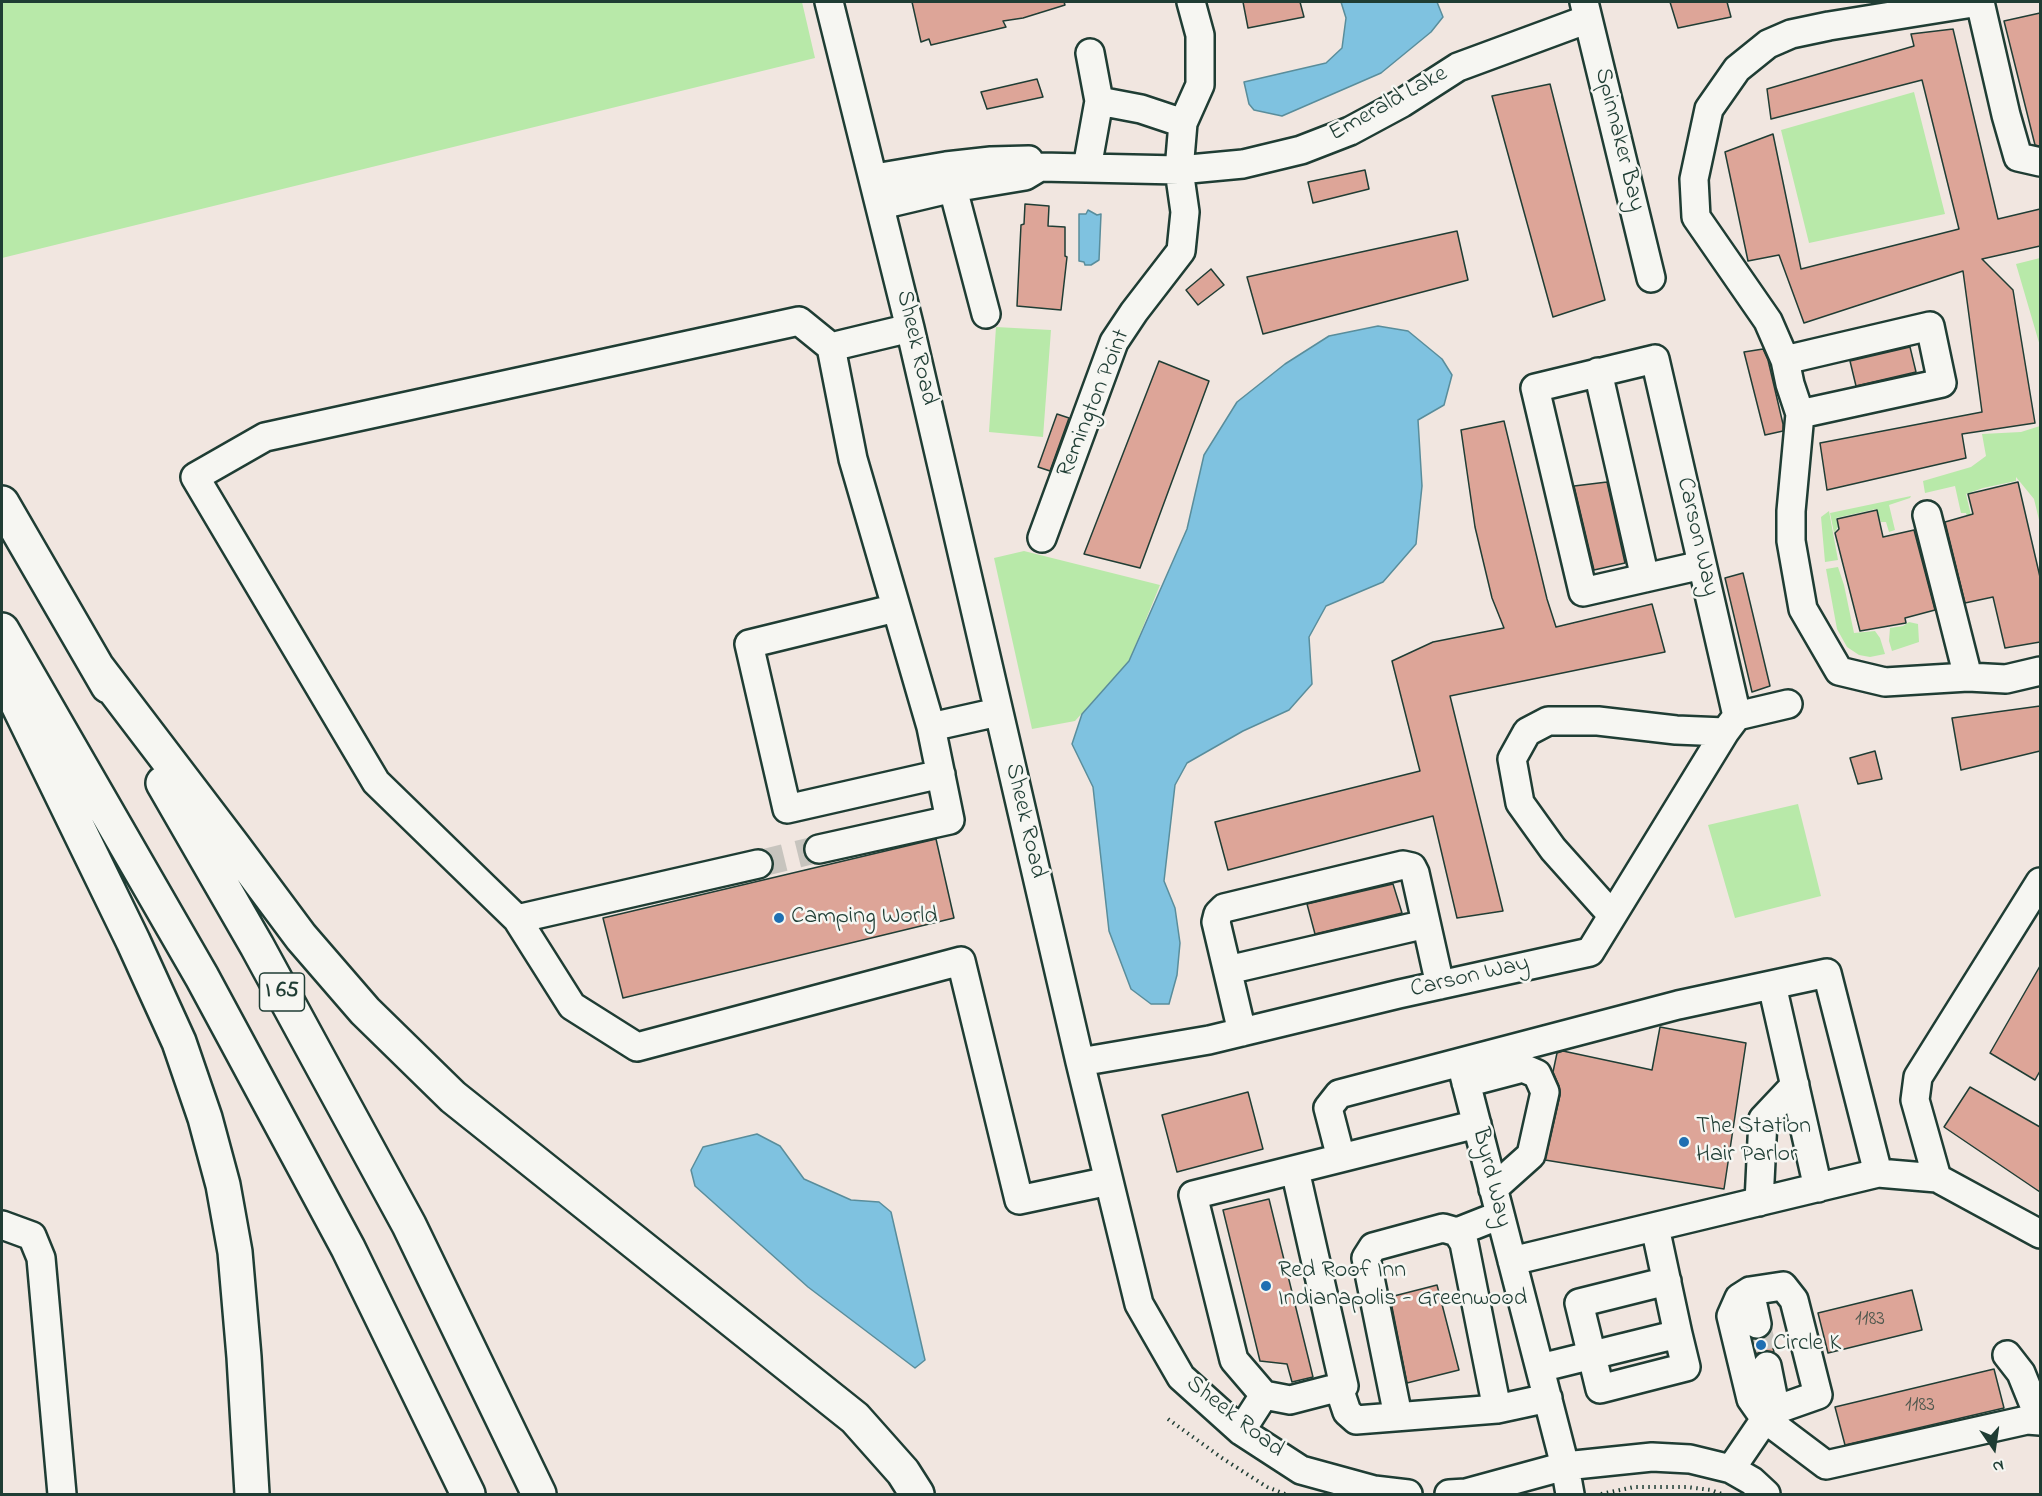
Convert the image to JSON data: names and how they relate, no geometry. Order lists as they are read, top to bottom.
{
  "streets": {
    "highway": ["I 65"],
    "street": [
      "Emerald Lake",
      "Spinnaker Bay",
      "Sheek Road",
      "Remington Point",
      "Carson Way",
      "Byrd Way"
    ]
  },
  "crossings": [
    ["Emerald Lake", "Spinnaker Bay"],
    ["Emerald Lake", "Sheek Road"],
    ["Emerald Lake", "Remington Point"],
    ["Sheek Road", "Carson Way"]
  ],
  "places": [
    "Camping World",
    "The Station Hair Parlor",
    "Red Roof Inn Indianapolis - Greenwood",
    "Circle K"
  ],
  "house_numbers": ["1183", "1183"],
  "north": "bottom"
}
